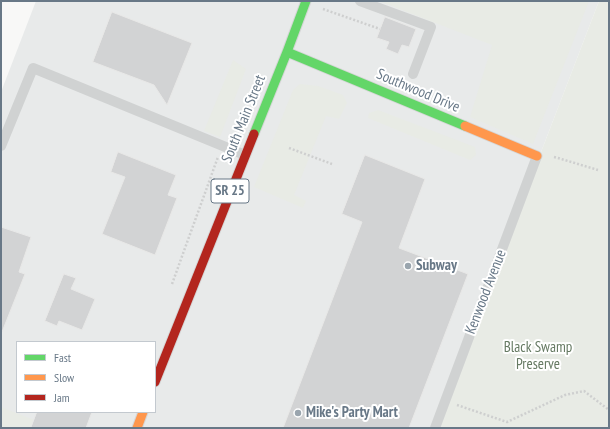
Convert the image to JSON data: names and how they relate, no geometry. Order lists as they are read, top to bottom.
{
  "streets": {
    "main road": ["Southwood Drive", "South Main Street", "SR 25"],
    "lane": ["Kenwood Avenue"]
  },
  "crossings": [
    ["Southwood Drive", "South Main Street"],
    ["Southwood Drive", "Kenwood Avenue"]
  ],
  "parks": ["Black Swamp Preserve"],
  "places": ["Subway", "Mike's Party Mart"],
  "legend": ["Fast", "Slow", "Jam"]
}
